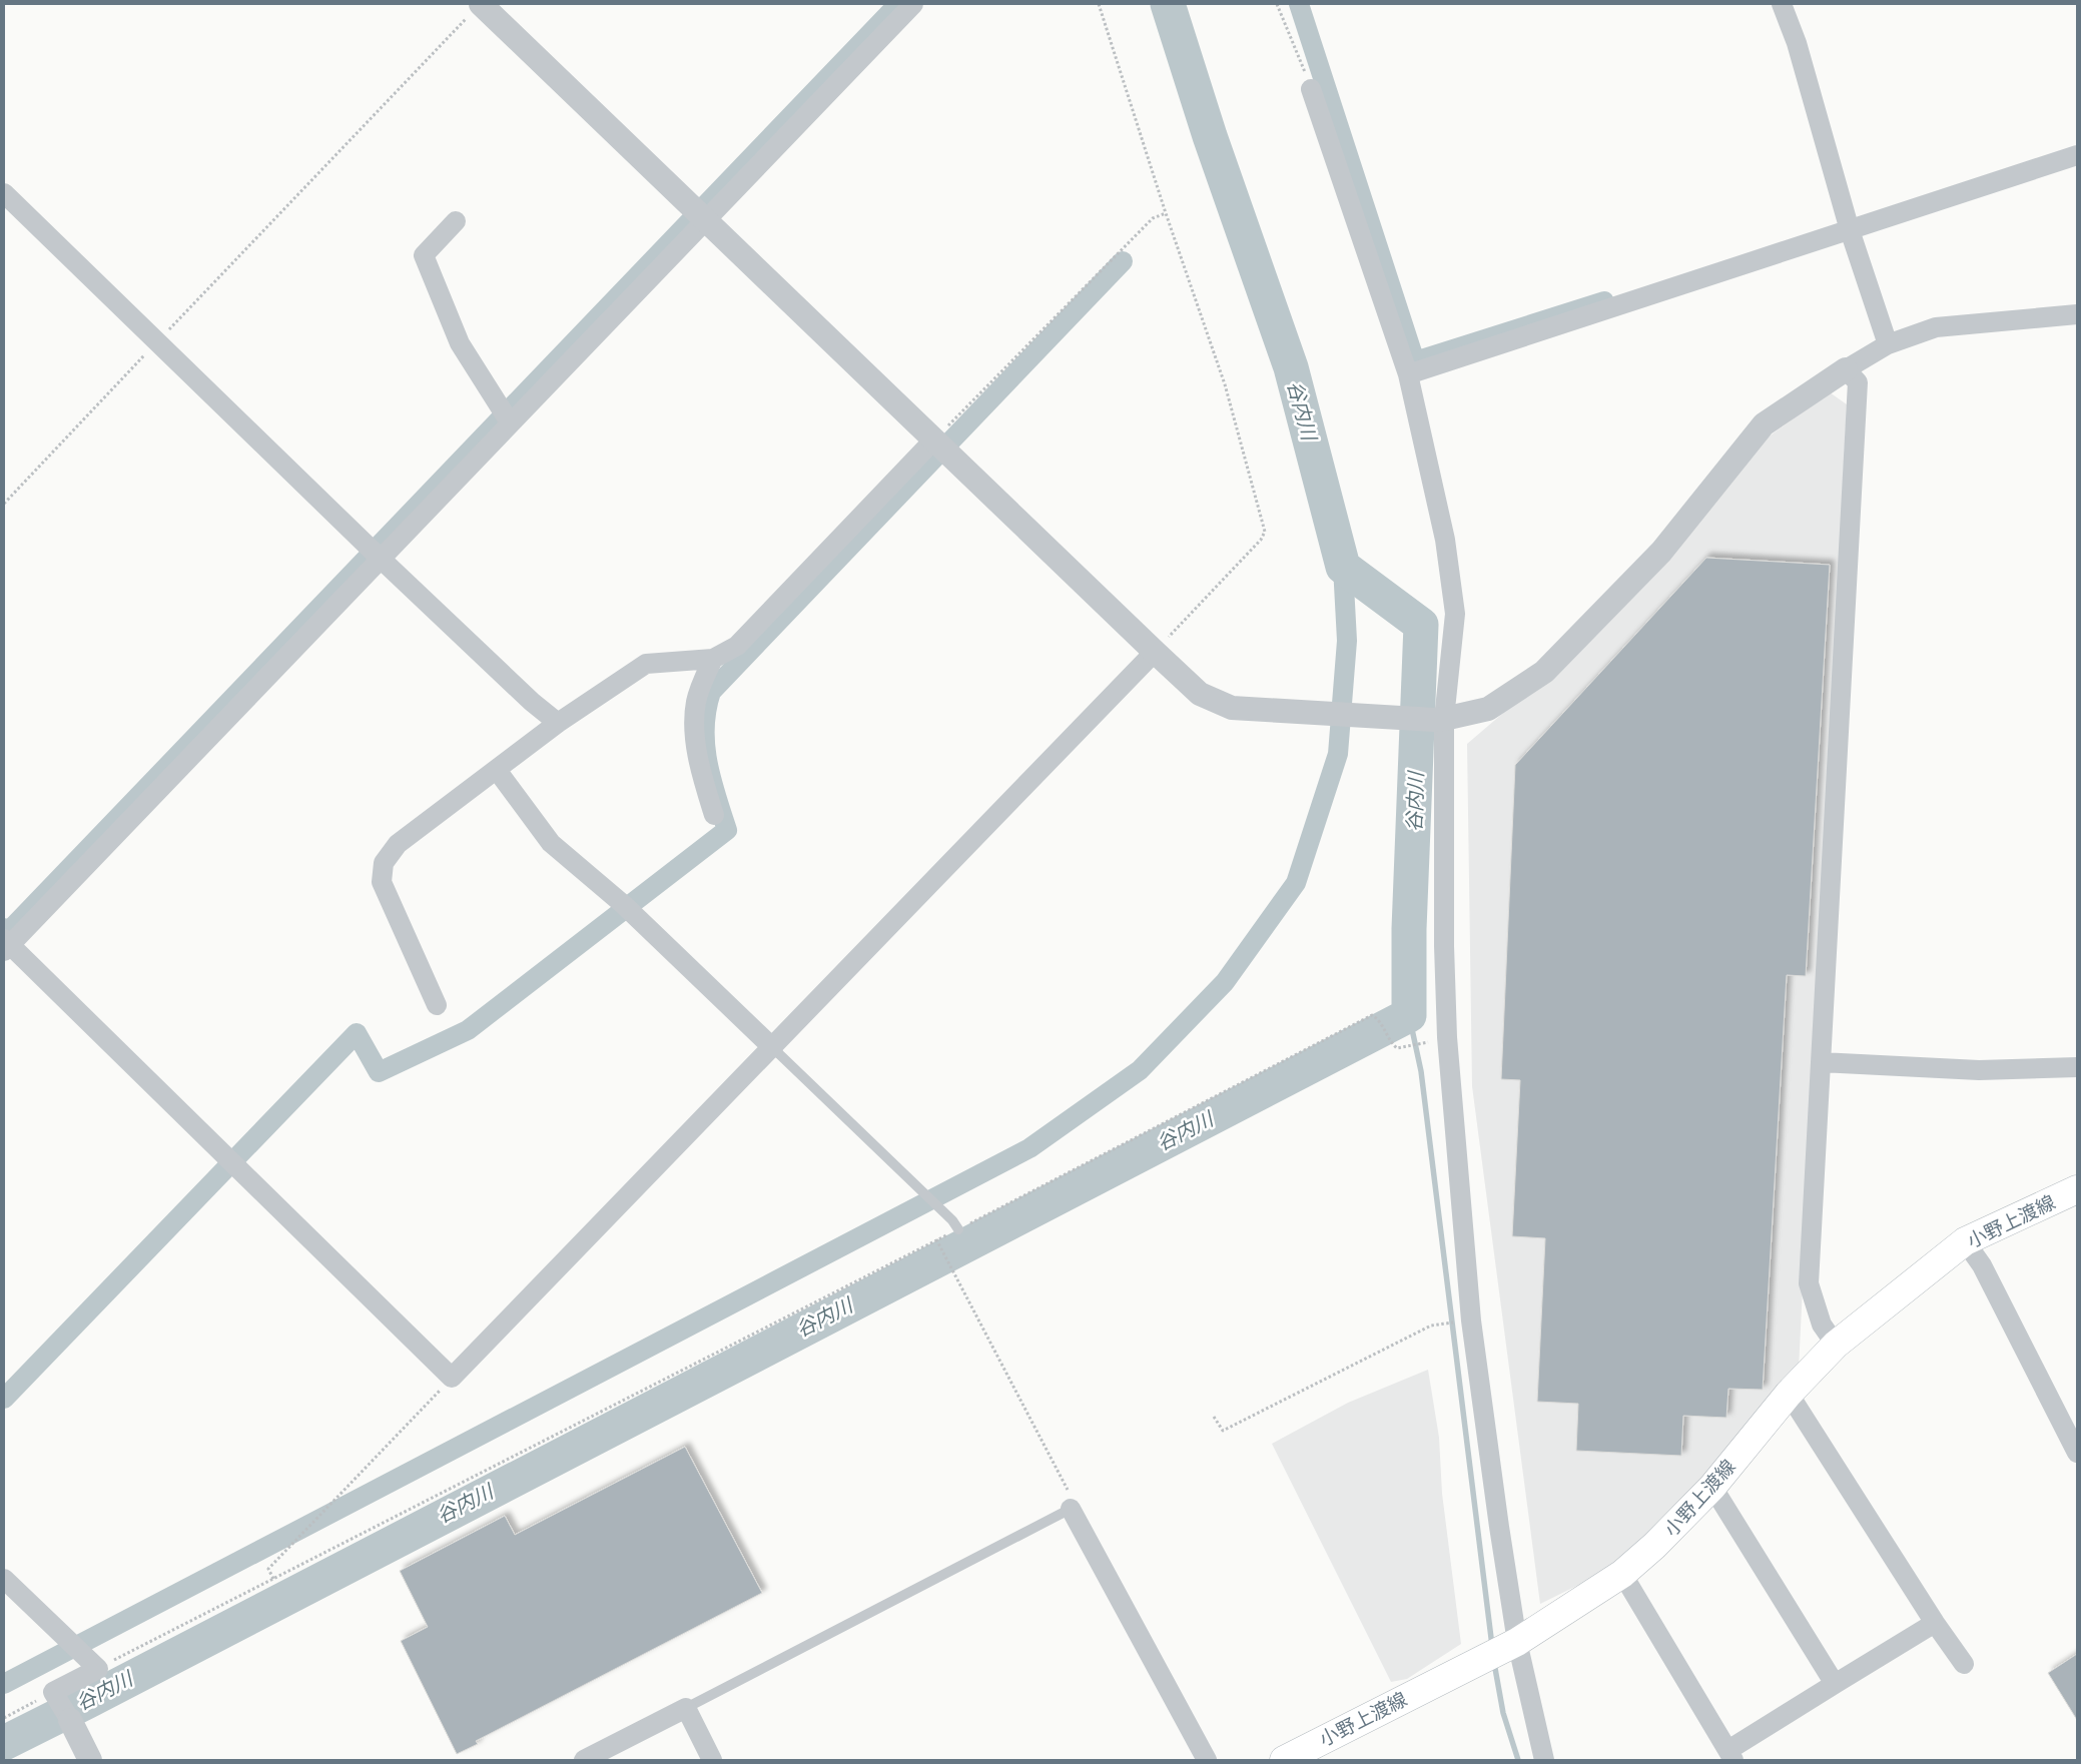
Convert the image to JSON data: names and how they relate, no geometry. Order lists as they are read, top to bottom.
{
  "streets": {
    "main road": ["小野上渡線"]
  },
  "water": ["谷内川"]
}
